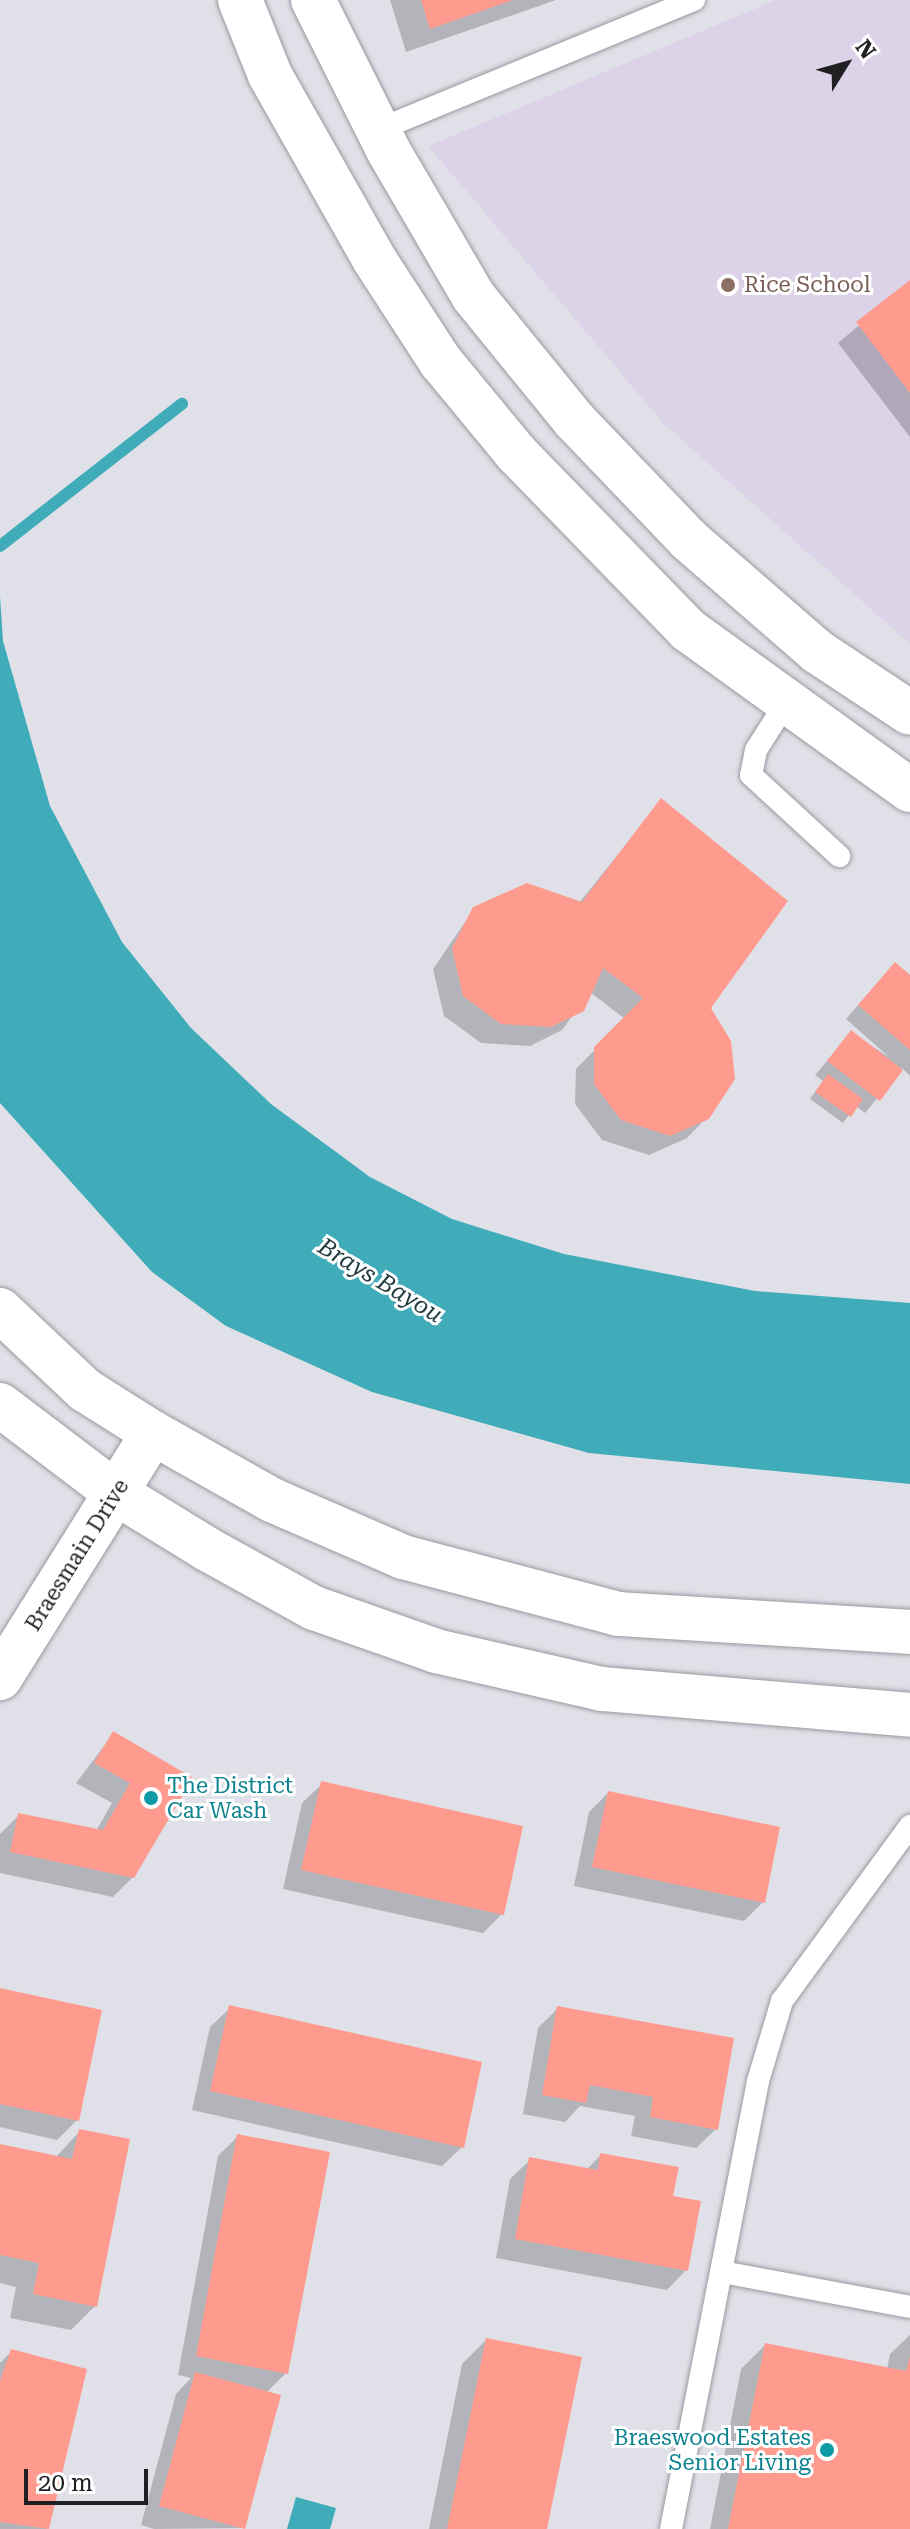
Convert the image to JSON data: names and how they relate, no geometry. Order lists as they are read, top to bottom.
{
  "streets": {
    "main road": ["Braesmain Drive"]
  },
  "water": ["Brays Bayou"],
  "places": ["Rice School", "The District Car Wash", "Braeswood Estates Senior Living"],
  "scale_bar": "20 m",
  "north": "top right"
}
